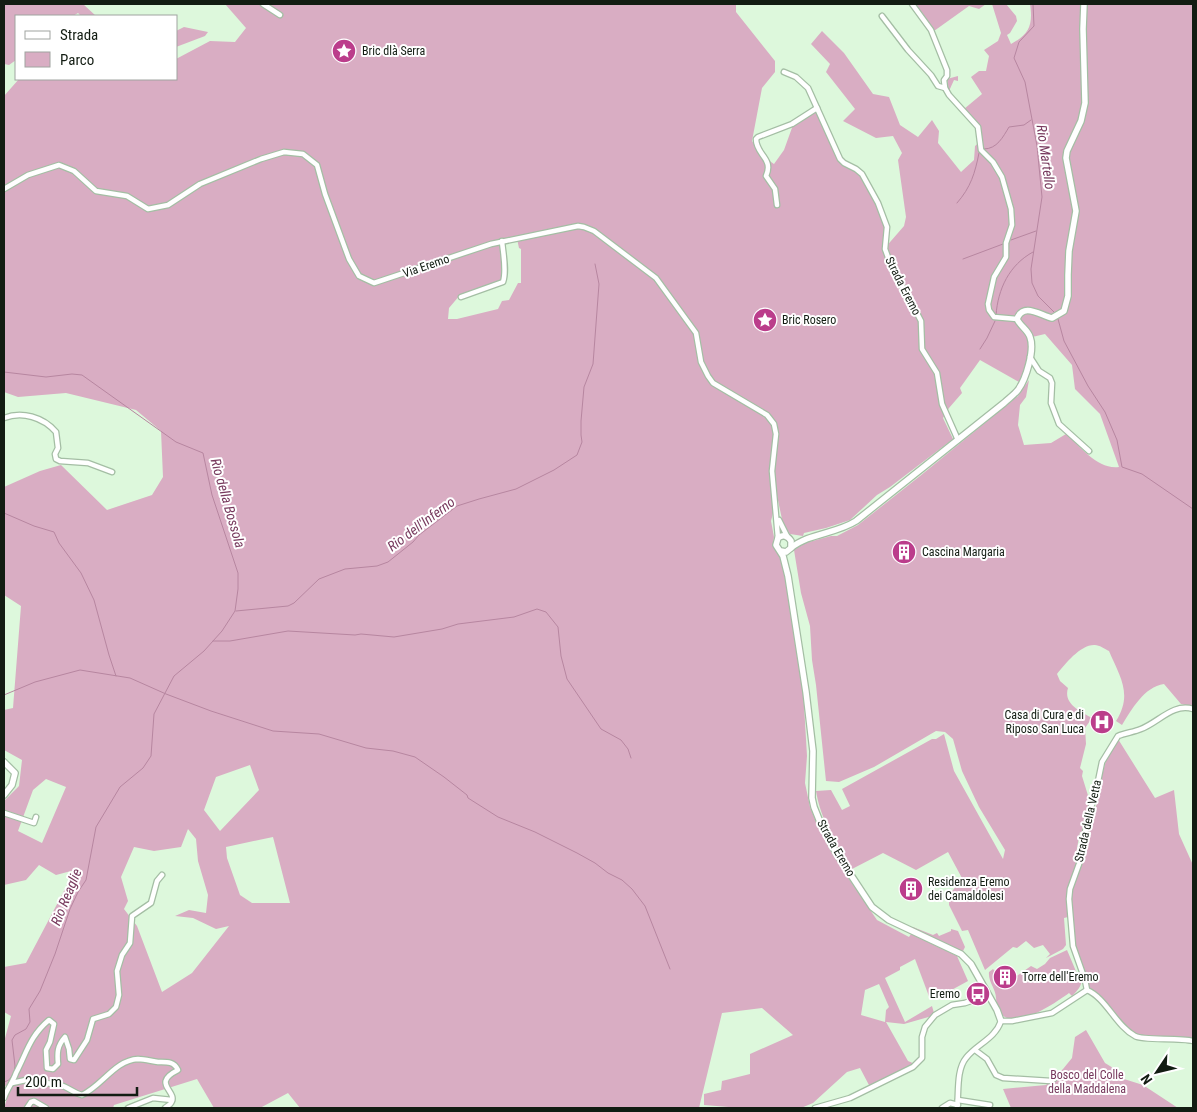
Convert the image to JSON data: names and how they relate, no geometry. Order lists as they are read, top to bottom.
{
  "streets": {
    "main road": ["Strada Eremo"],
    "street": ["Via Eremo", "Strada della Vetta"]
  },
  "crossings": [
    ["Via Eremo", "Strada Eremo"]
  ],
  "water": [
    "Rio Martello",
    "Rio della Bossola",
    "Rio dell'Inferno",
    "Rio Reaglie"
  ],
  "parks": ["Bosco del Colle della Maddalena"],
  "places": {
    "place": ["Bric dlà Serra", "Bric Rosero"],
    "building": ["Cascina Margaria", "Residenza Eremo dei Camaldolesi", "Torre dell'Eremo"],
    "hospital": ["Casa di Cura e di Riposo San Luca"],
    "bus stop": ["Eremo"]
  },
  "legend": ["Strada", "Parco"],
  "scale_bar": "200 m",
  "north": "bottom left"
}
